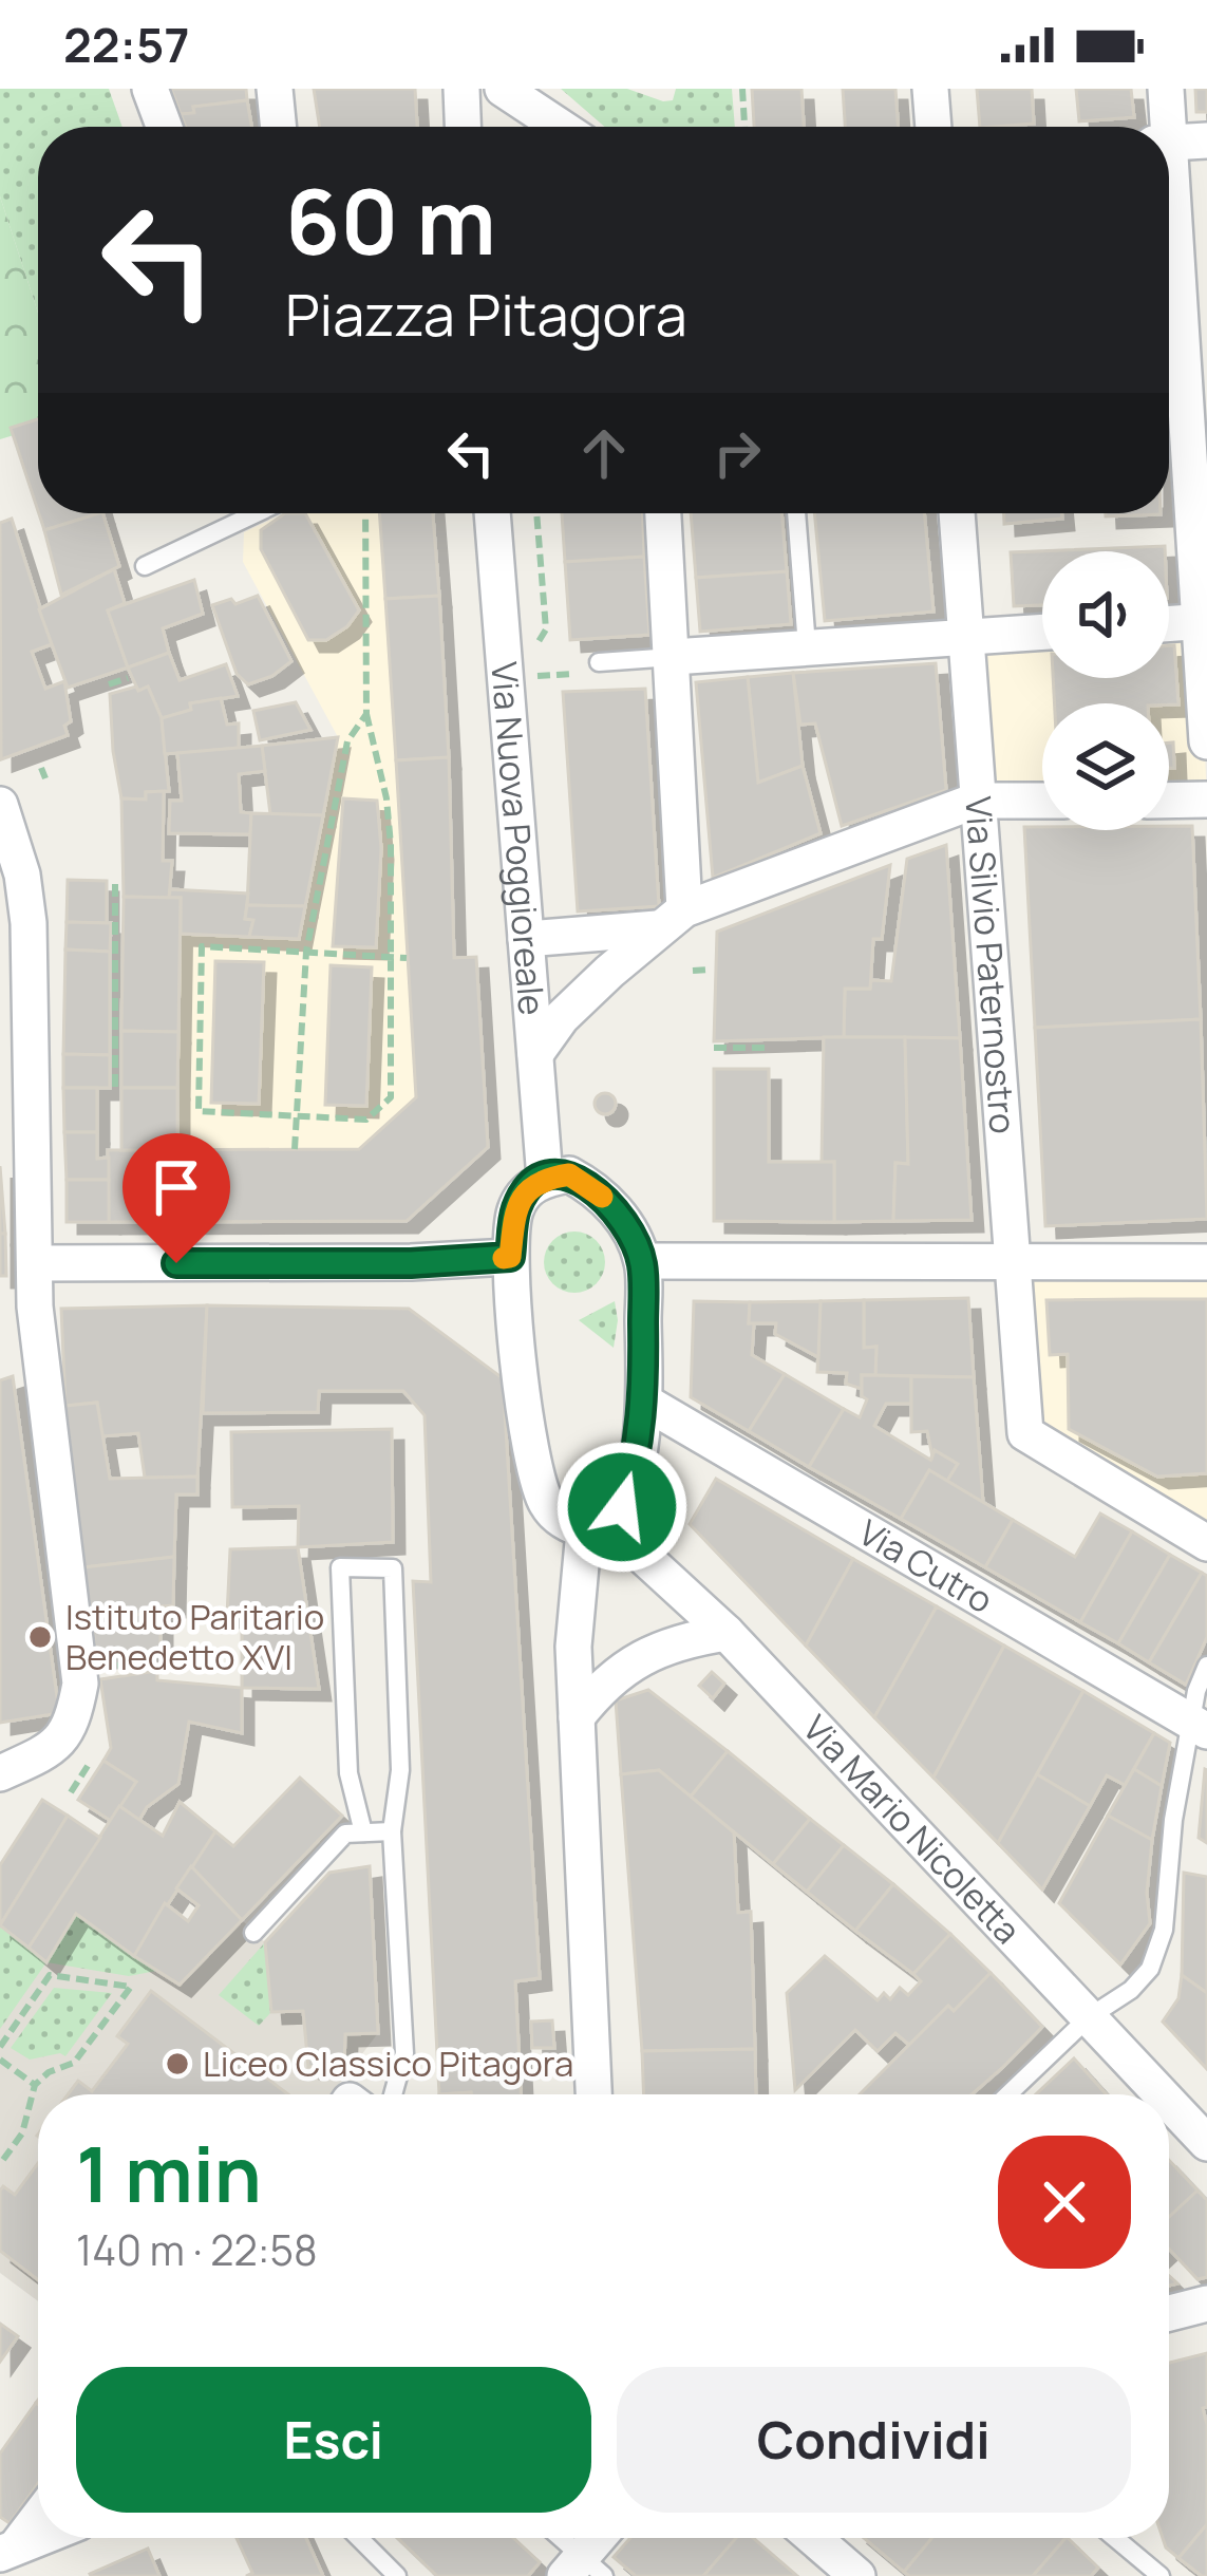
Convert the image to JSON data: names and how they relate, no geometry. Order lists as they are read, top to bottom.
{
  "streets": {
    "street": [
      "Via Nuova Poggioreale",
      "Via Silvio Paternostro",
      "Via Cutro",
      "Via Mario Nicoletta"
    ]
  },
  "crossings": [
    ["Via Nuova Poggioreale", "Via Mario Nicoletta"]
  ],
  "places": ["Istituto Paritario Benedetto XVI", "Liceo Classico Pitagora"],
  "page": {
    "status": "22:57",
    "turn": ["60 m", "Piazza Pitagora"],
    "heading": ["1 min", "140 m · 22:58"],
    "buttons": ["Esci", "Condividi"]
  }
}
